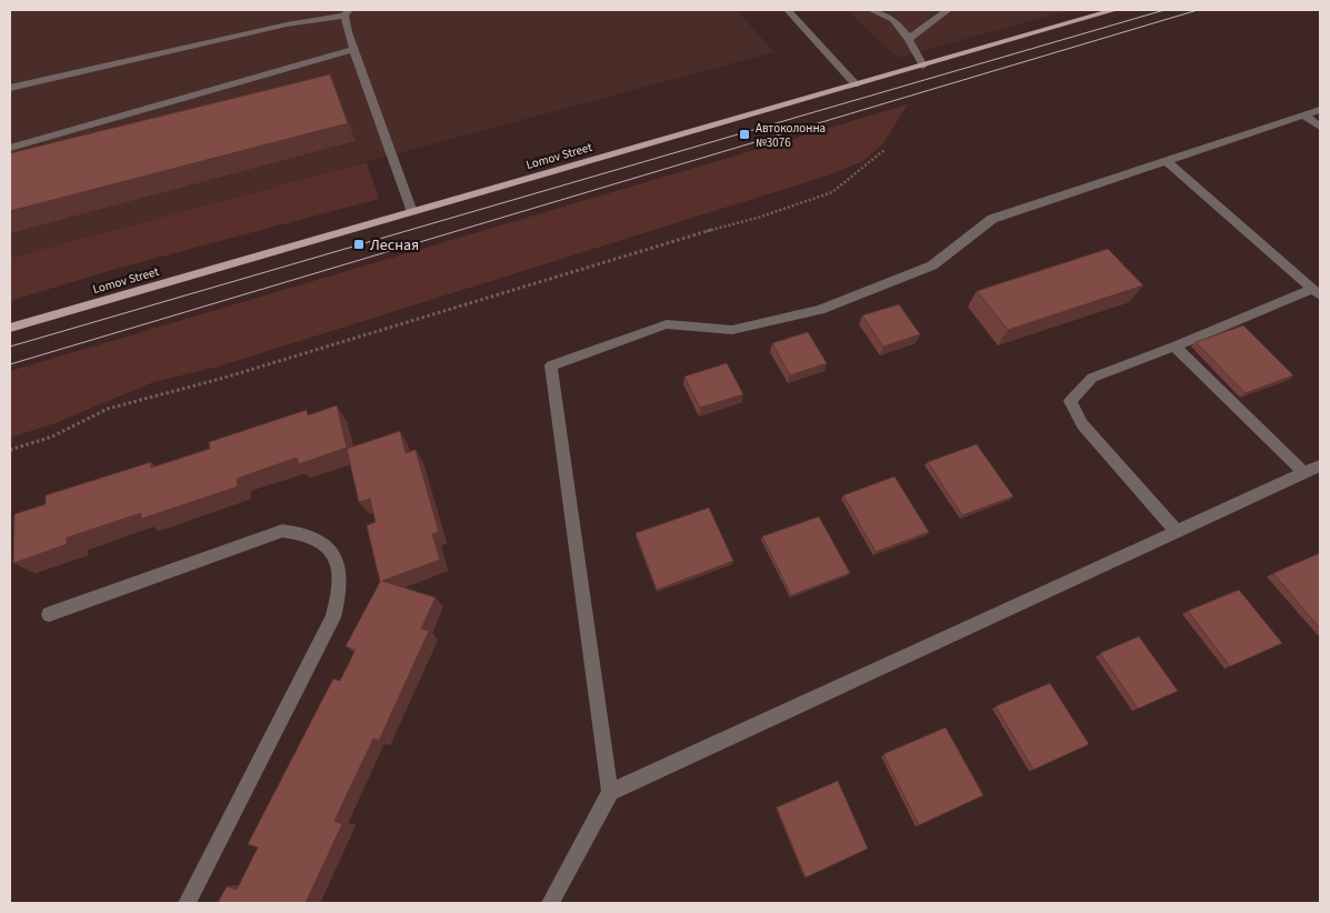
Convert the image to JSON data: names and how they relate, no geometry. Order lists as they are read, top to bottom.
{
  "streets": {
    "main road": ["Lomov Street"]
  },
  "places": {
    "transit": ["Автоколонна №3076", "Лесная"]
  }
}
